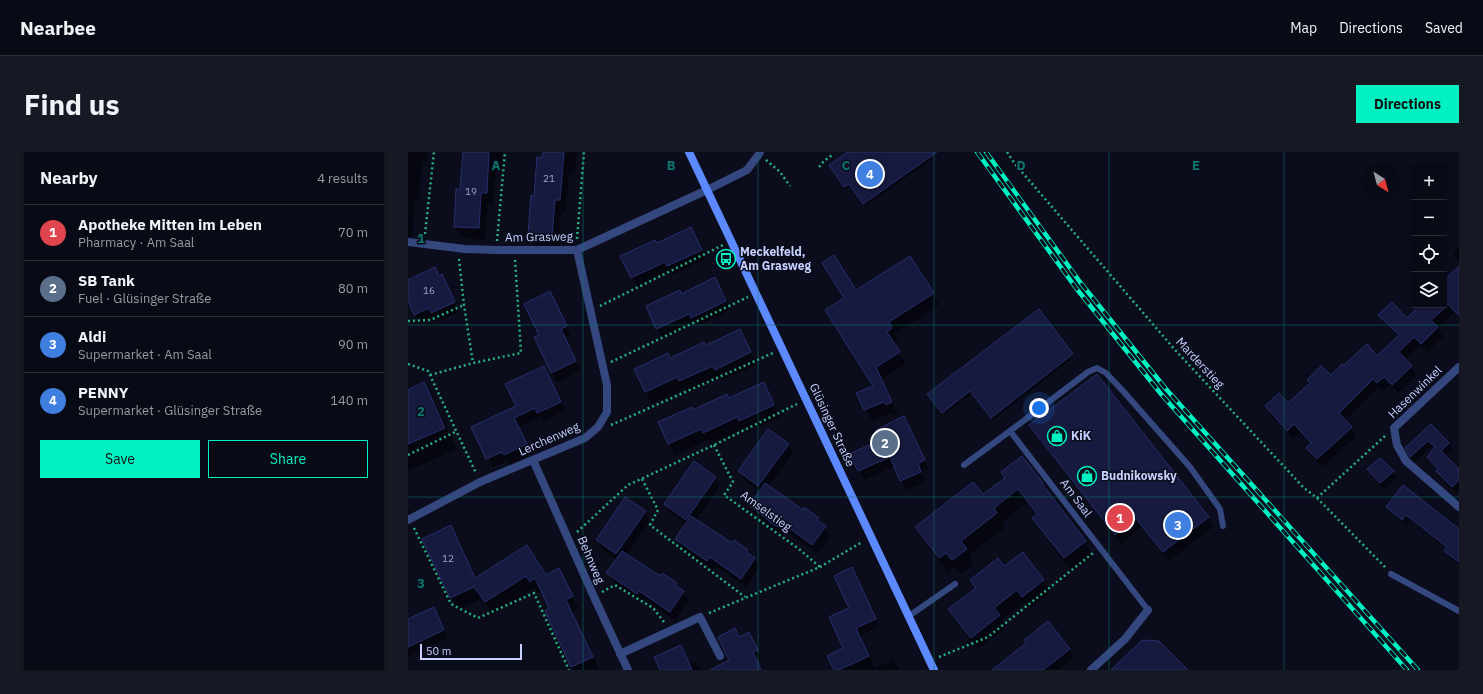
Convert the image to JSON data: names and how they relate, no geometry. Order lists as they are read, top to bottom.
{
  "streets": {
    "main road": ["Glüsinger Straße"],
    "street": [
      "Am Grasweg",
      "Hasenwinkel",
      "Lerchenweg",
      "Am Saal",
      "Behnweg"
    ],
    "path": ["Marderstieg", "Amselstieg"]
  },
  "crossings": [
    ["Am Grasweg", "Glüsinger Straße"],
    ["Am Grasweg", "Lerchenweg"],
    ["Lerchenweg", "Behnweg"]
  ],
  "places": {
    "bus stop": ["Meckelfeld, Am Grasweg"],
    "shop": ["KiK", "Budnikowsky"]
  },
  "house_numbers": [
    "21",
    "19",
    "16",
    "12"
  ],
  "scale_bar": "50 m",
  "north": "bottom right",
  "page": {
    "header": "Nearbee",
    "nav": ["Map", "Directions", "Saved"],
    "buttons": [
      "Directions",
      ["Save", "Share"]
    ],
    "title": "Find us",
    "heading": ["Nearby", "4 results"],
    "pins": [
      "4",
      "2",
      "1",
      "3"
    ],
    "map_buttons": ["+", "−"],
    "list": [
      {
        "mark": "1",
        "name": "Apotheke Mitten im Leben",
        "note": "Pharmacy · Am Saal",
        "value": "70 m"
      },
      {
        "mark": "2",
        "name": "SB Tank",
        "note": "Fuel · Glüsinger Straße",
        "value": "80 m"
      },
      {
        "mark": "3",
        "name": "Aldi",
        "note": "Supermarket · Am Saal",
        "value": "90 m"
      },
      {
        "mark": "4",
        "name": "PENNY",
        "note": "Supermarket · Glüsinger Straße",
        "value": "140 m"
      }
    ],
    "scale": "50 m"
  },
  "grid": {
    "columns": [
      "A",
      "B",
      "C",
      "D",
      "E"
    ],
    "rows": ["1", "2", "3"]
  }
}
